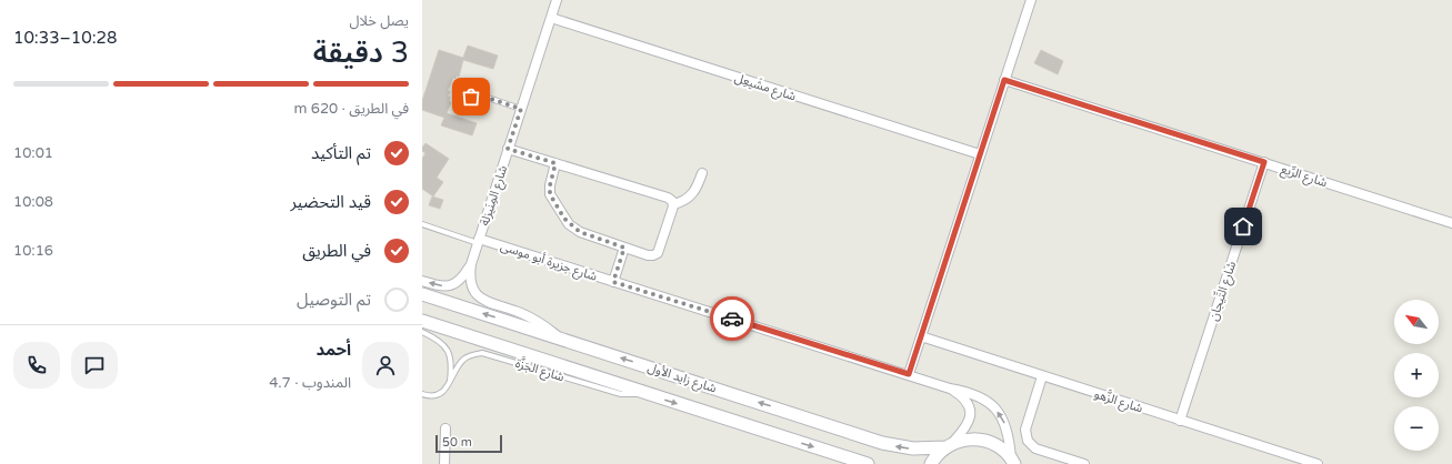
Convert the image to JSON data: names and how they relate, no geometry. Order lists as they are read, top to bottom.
{
  "streets": {
    "main road": ["شارع زايد الأول"],
    "street": [
      "شارع مشَيعِل",
      "شارع الرِّيع",
      "شارع المِنَيزلة",
      "شارع جزيرة أبو موسى",
      "شارع التِّيجان",
      "شارع الزَّهو"
    ],
    "lane": ["شارع الجَزَّة"]
  },
  "crossings": [
    ["شارع مشَيعِل", "شارع المِنَيزلة"],
    ["شارع الرِّيع", "شارع التِّيجان"],
    ["شارع المِنَيزلة", "شارع جزيرة أبو موسى"],
    ["شارع المِنَيزلة", "شارع زايد الأول"],
    ["شارع جزيرة أبو موسى", "شارع زايد الأول"],
    ["شارع التِّيجان", "شارع الزَّهو"]
  ],
  "scale_bar": "50 m",
  "north": "top left",
  "page": {
    "heading": ["3 دقيقة", "يصل خلال", "10:28–10:33"],
    "panel": ["أحمد", "المندوب · 4.7"],
    "bar": "في الطريق · 620 m",
    "list": [
      ["تم التأكيد", "10:01"],
      ["قيد التحضير", "10:08"],
      ["في الطريق", "10:16"],
      "تم التوصيل"
    ],
    "map_buttons": ["+", "−"],
    "scale": "50 m"
  }
}
